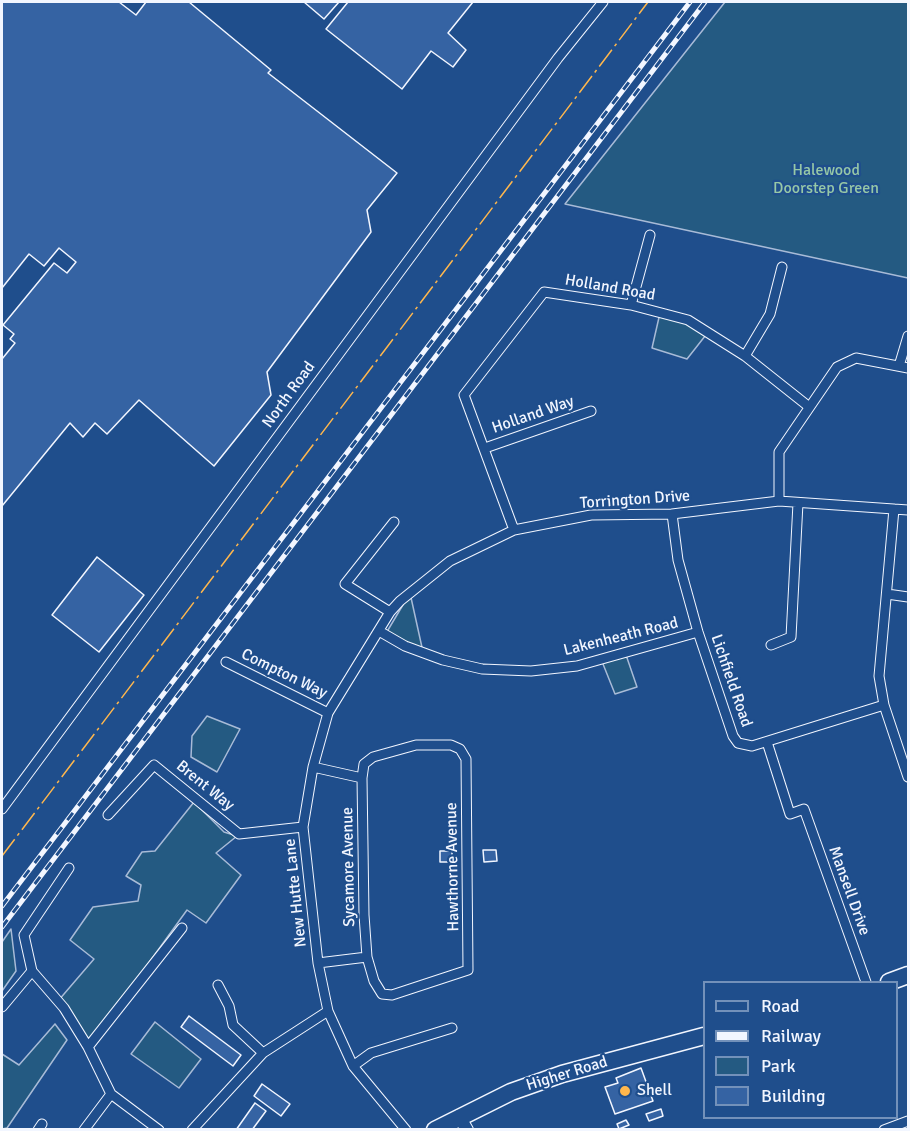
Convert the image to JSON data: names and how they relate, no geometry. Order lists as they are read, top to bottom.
{
  "streets": {
    "highway": ["Higher Road"],
    "street": [
      "Holland Road",
      "North Road",
      "Holland Way",
      "Torrington Drive",
      "Lakenheath Road",
      "Compton Way",
      "Lichfield Road",
      "Brent Way",
      "Sycamore Avenue",
      "Hawthorne Avenue",
      "Mansell Drive",
      "New Hutte Lane"
    ]
  },
  "crossings": [
    ["Holland Road", "Holland Way"],
    ["Holland Road", "Torrington Drive"],
    ["Torrington Drive", "Lichfield Road"],
    ["Torrington Drive", "New Hutte Lane"],
    ["Lakenheath Road", "Lichfield Road"],
    ["Lakenheath Road", "New Hutte Lane"],
    ["Compton Way", "New Hutte Lane"],
    ["Lichfield Road", "Mansell Drive"],
    ["Brent Way", "New Hutte Lane"],
    ["Sycamore Avenue", "Hawthorne Avenue"]
  ],
  "parks": ["Halewood Doorstep Green"],
  "places": ["Shell"],
  "legend": [
    "Road",
    "Railway",
    "Park",
    "Building"
  ]
}
